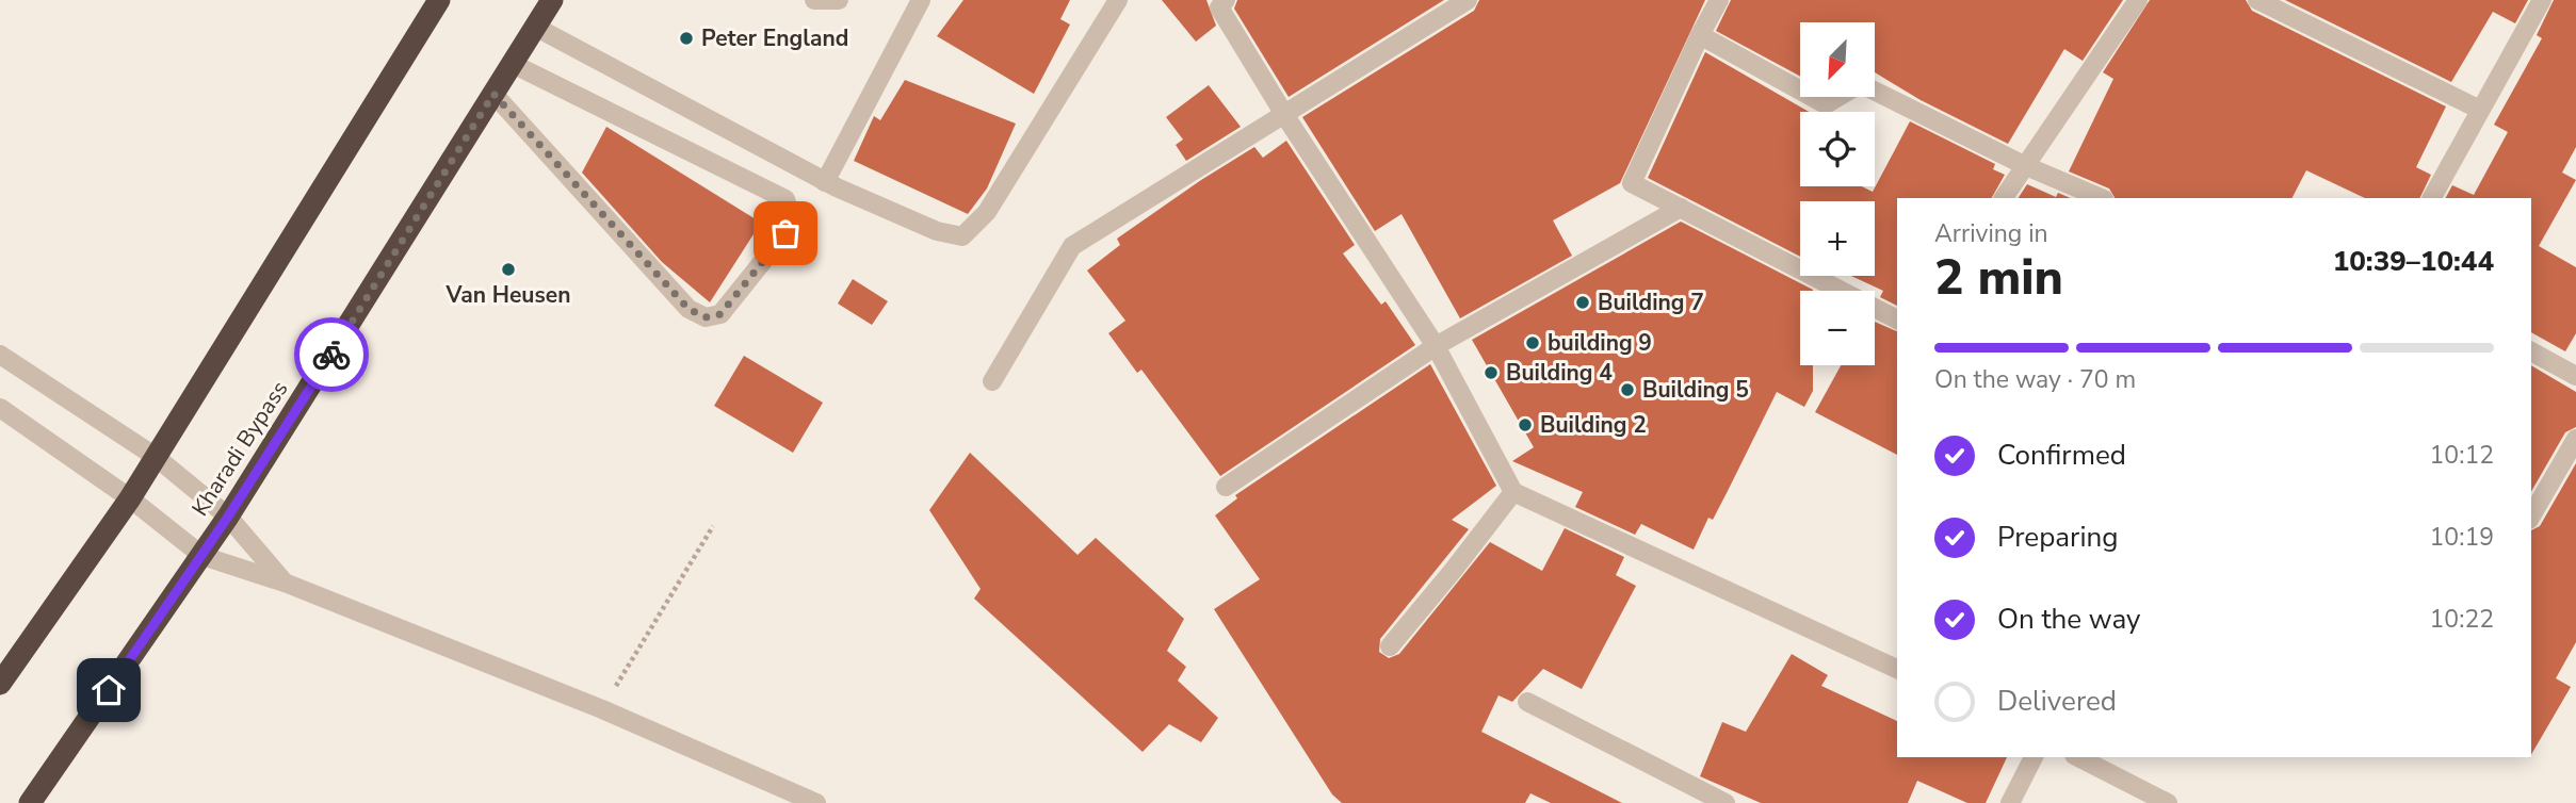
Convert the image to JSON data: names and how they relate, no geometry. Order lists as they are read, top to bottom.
{
  "streets": {
    "highway": ["Kharadi Bypass"]
  },
  "places": [
    "Peter England",
    "Van Heusen",
    "Building 7",
    "building 9",
    "Building 4",
    "Building 5",
    "Building 2"
  ],
  "north": "bottom left",
  "page": {
    "map_buttons": ["+", "−"],
    "heading": ["2 min", "Arriving in", "10:39–10:44"],
    "bar": "On the way · 70 m",
    "list": [
      ["Confirmed", "10:12"],
      ["Preparing", "10:19"],
      ["On the way", "10:22"],
      "Delivered"
    ]
  }
}
